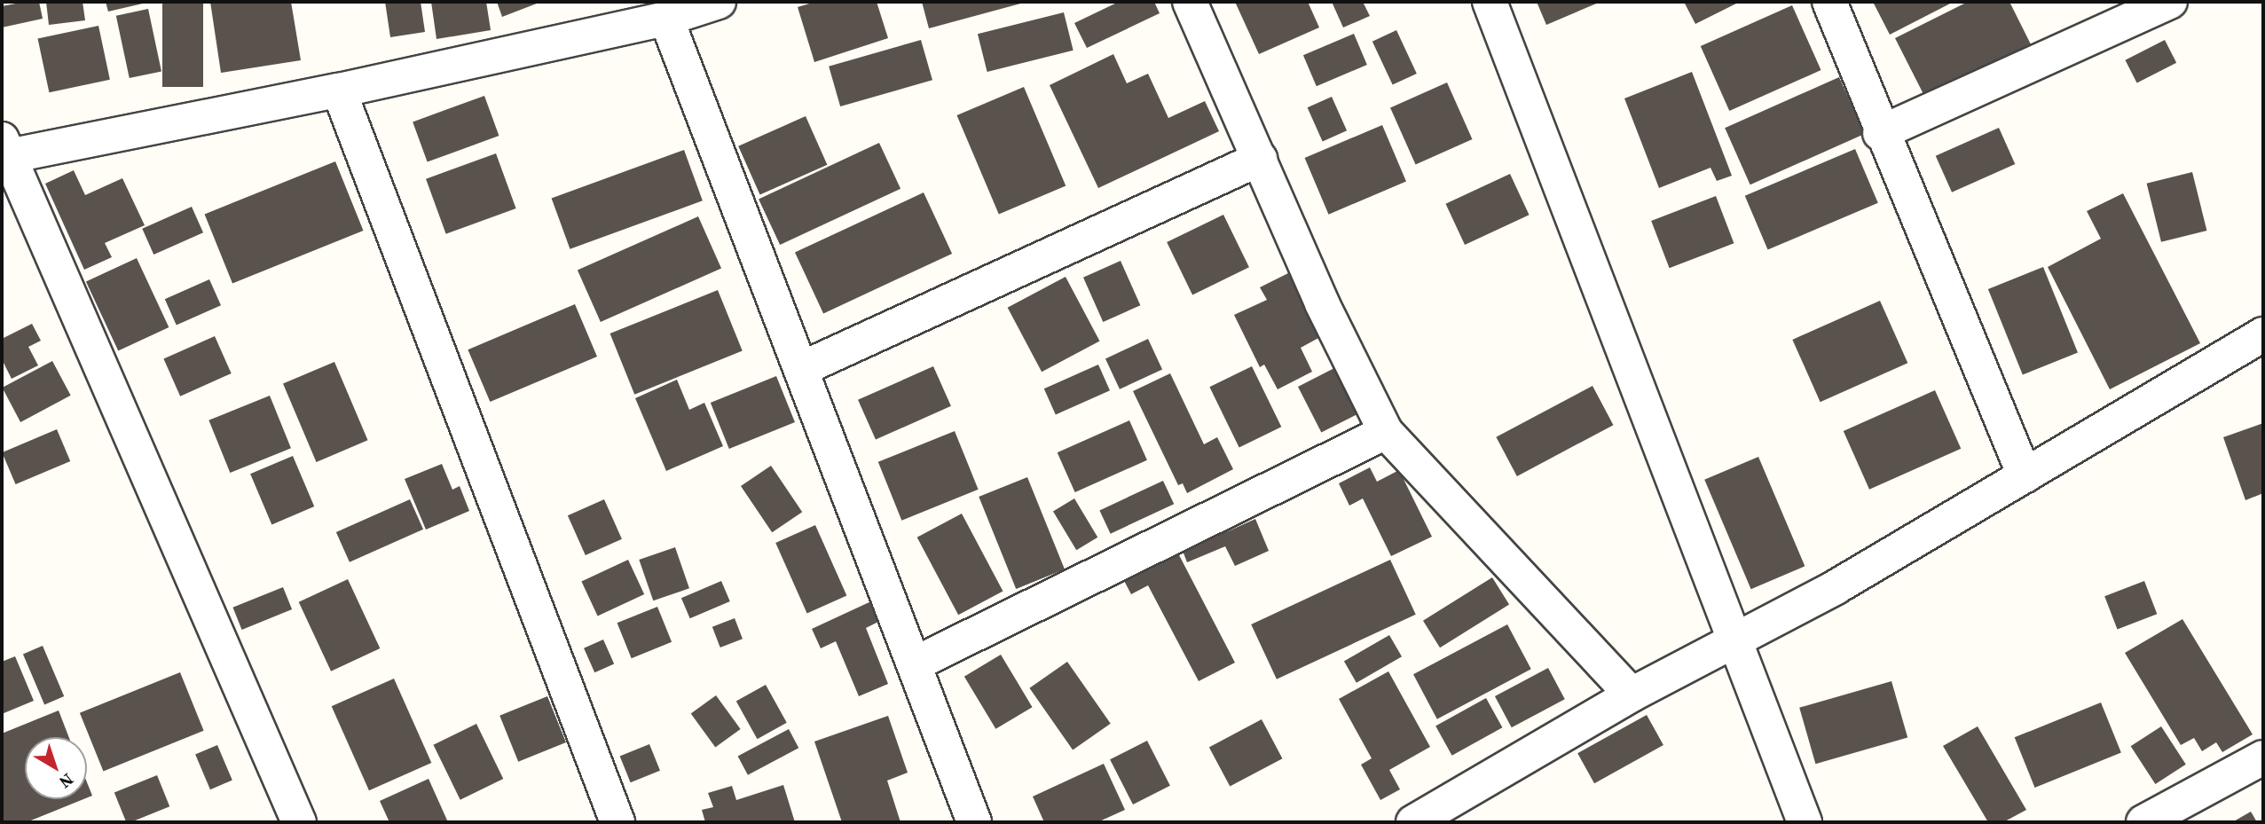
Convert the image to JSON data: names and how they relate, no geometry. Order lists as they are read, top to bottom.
{
  "north": "bottom right"
}
